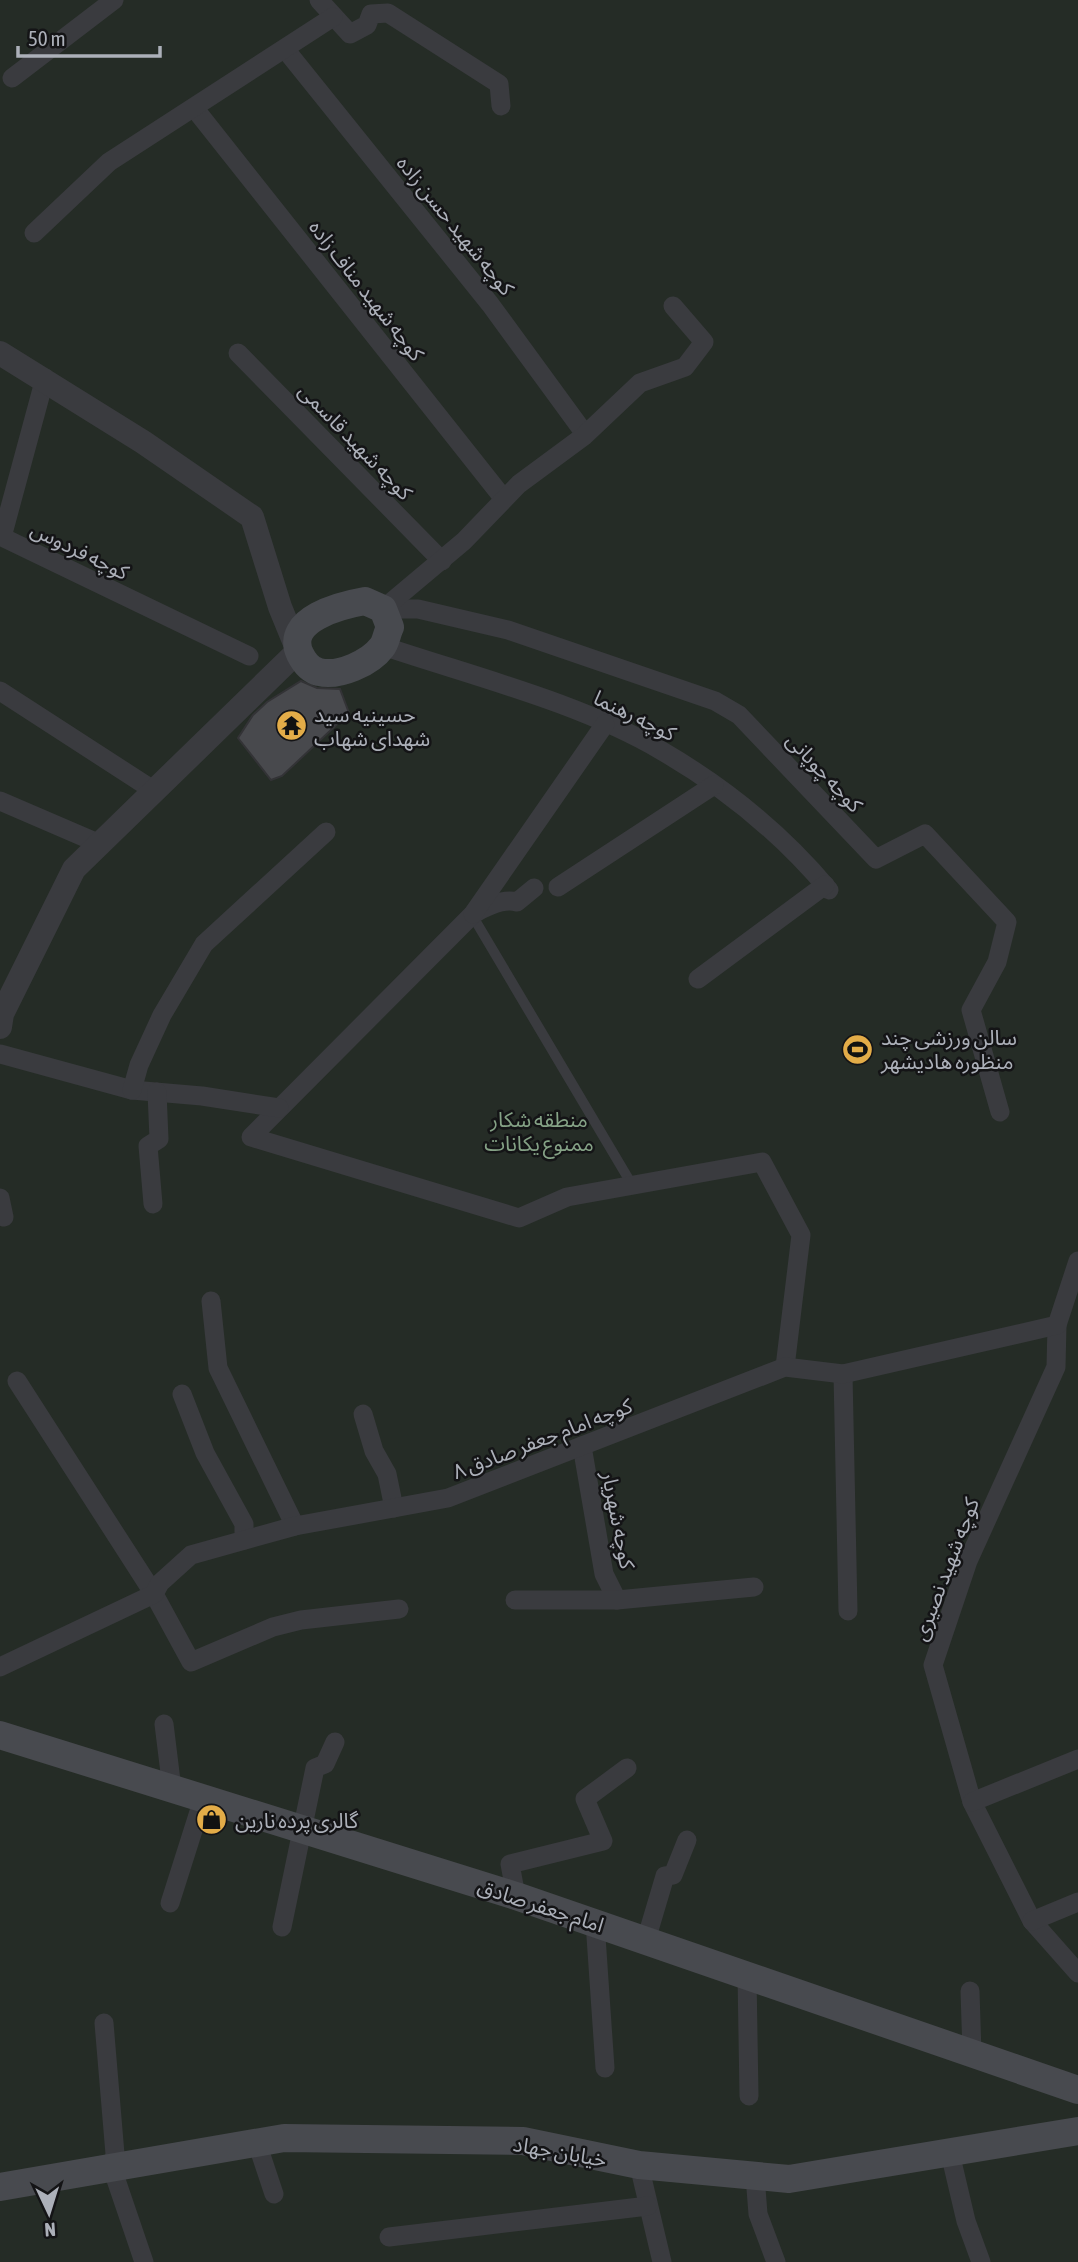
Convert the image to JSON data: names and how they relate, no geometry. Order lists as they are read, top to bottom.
{
  "streets": {
    "main road": ["امام جعفر صادق", "خیابان جهاد"],
    "street": [
      "کوچه شهید حسن زاده",
      "کوچه شهید مناف زاده",
      "کوچه شهید قاسمی",
      "کوچه فردوس",
      "کوچه رهنما",
      "کوچه چوپانی",
      "کوچه امام جعفر صادق ۸",
      "کوچه شهریار",
      "کوچه شهید نصیری"
    ]
  },
  "crossings": [
    ["کوچه رهنما", "کوچه چوپانی"],
    ["کوچه امام جعفر صادق ۸", "کوچه شهریار"],
    ["کوچه امام جعفر صادق ۸", "کوچه شهید نصیری"]
  ],
  "parks": ["منطقه شکار ممنوع یکانات"],
  "places": {
    "temple": ["حسینیه سید شهدای شهاب"],
    "sports": ["سالن ورزشی چند منظوره هادیشهر"],
    "shop": ["گالری پرده نارین"]
  },
  "scale_bar": "50 m",
  "north": "bottom"
}
